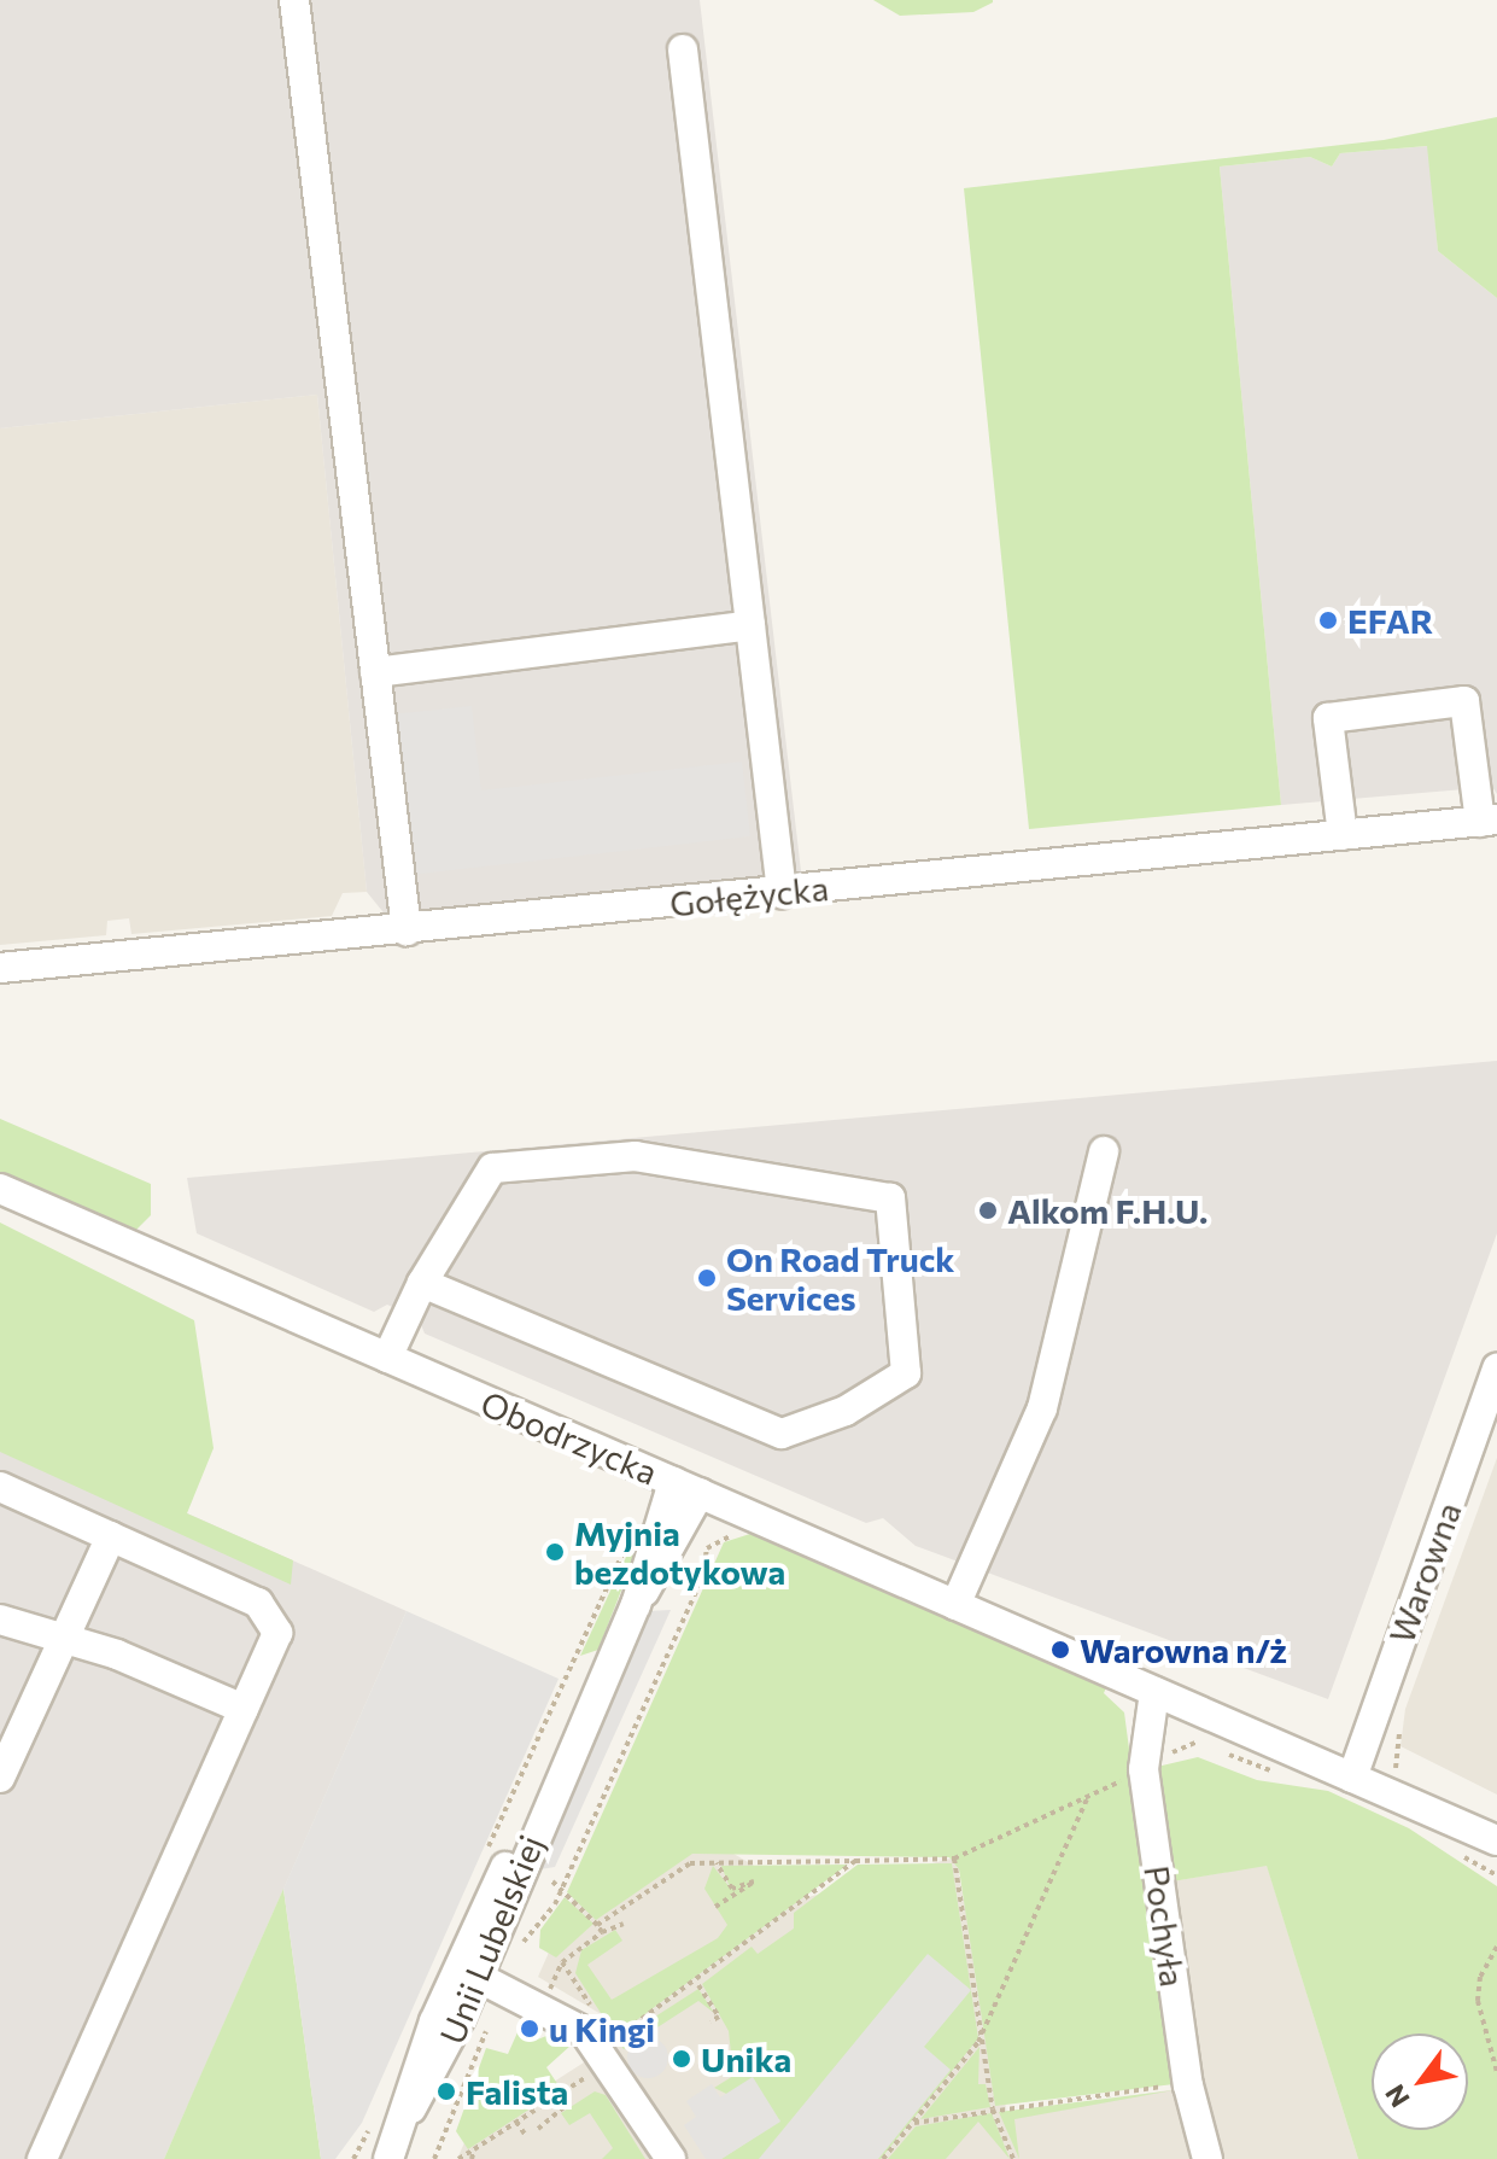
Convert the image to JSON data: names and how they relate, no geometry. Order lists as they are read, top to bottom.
{
  "streets": {
    "street": [
      "Gołężycka",
      "Obodrzycka",
      "Warowna",
      "Pochyła",
      "Unii Lubelskiej"
    ]
  },
  "crossings": [
    ["Obodrzycka", "Warowna"],
    ["Obodrzycka", "Pochyła"],
    ["Obodrzycka", "Unii Lubelskiej"]
  ],
  "places": [
    "EFAR",
    "Alkom F.H.U.",
    "On Road Truck Services",
    "Myjnia bezdotykowa",
    "Warowna n/ż",
    "u Kingi",
    "Unika",
    "Falista"
  ],
  "north": "bottom left"
}
